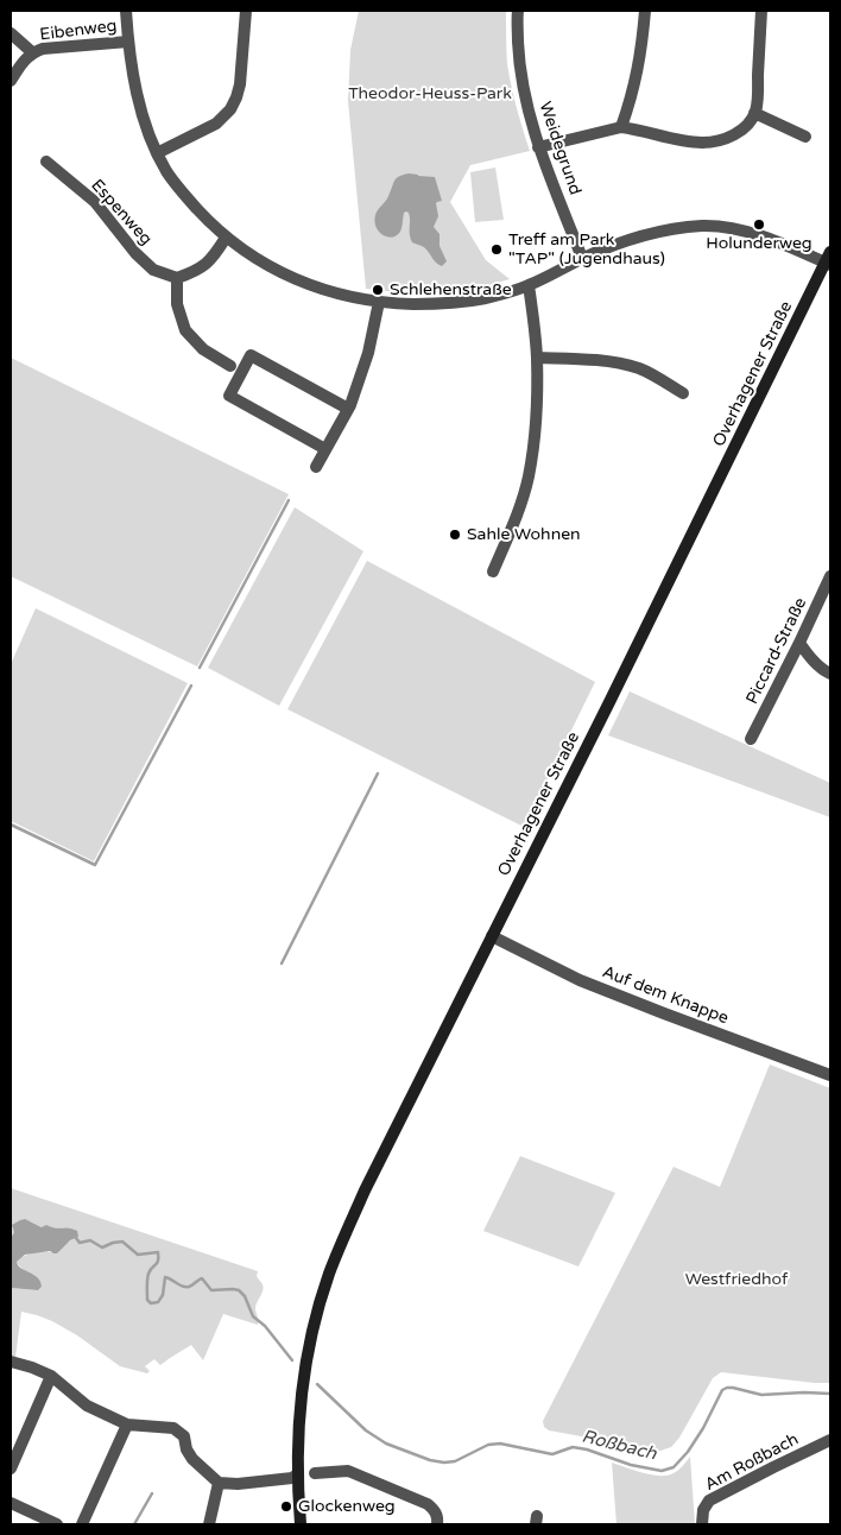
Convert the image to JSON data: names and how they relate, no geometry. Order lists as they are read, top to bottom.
{
  "streets": {
    "main road": ["Overhagener Straße"],
    "street": [
      "Eibenweg",
      "Weidegrund",
      "Espenweg",
      "Piccard-Straße",
      "Auf dem Knappe",
      "Am Roßbach"
    ]
  },
  "crossings": [
    ["Overhagener Straße", "Auf dem Knappe"]
  ],
  "water": ["Roßbach"],
  "parks": ["Theodor-Heuss-Park", "Westfriedhof"],
  "places": [
    "Holunderweg",
    "Treff am Park \"TAP\" (Jugendhaus)",
    "Schlehenstraße",
    "Sahle Wohnen",
    "Glockenweg"
  ]
}
